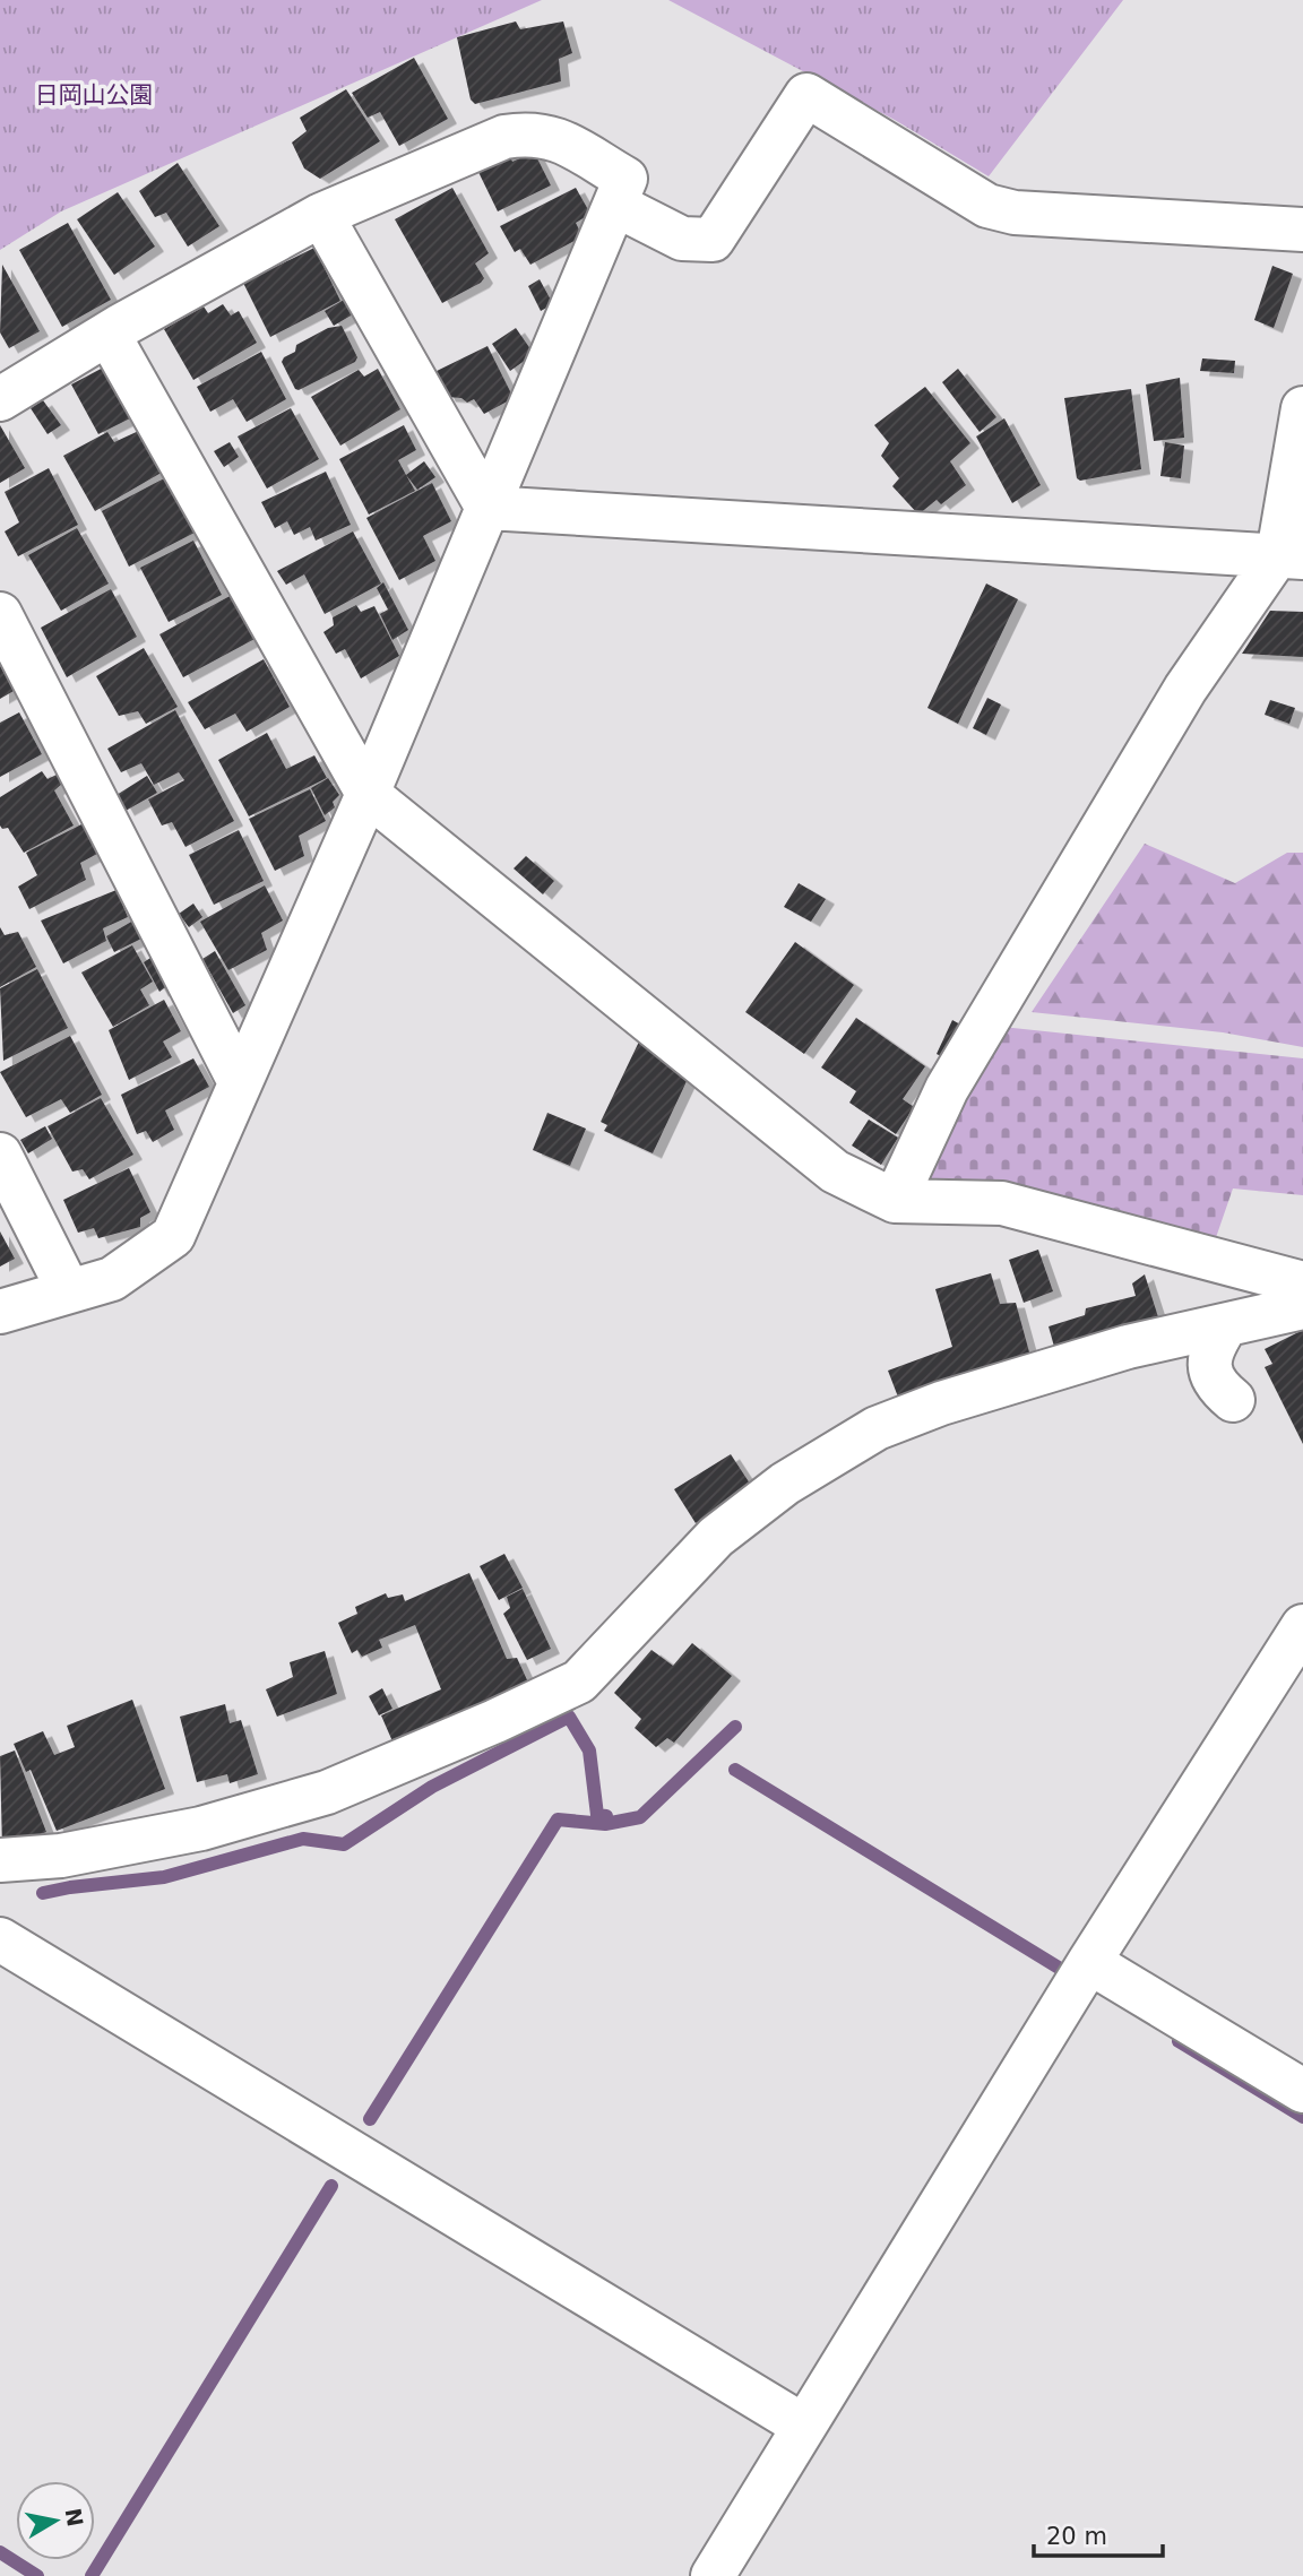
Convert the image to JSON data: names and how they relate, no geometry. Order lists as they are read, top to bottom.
{
  "parks": ["日岡山公園"],
  "scale_bar": "20 m",
  "north": "right"
}
